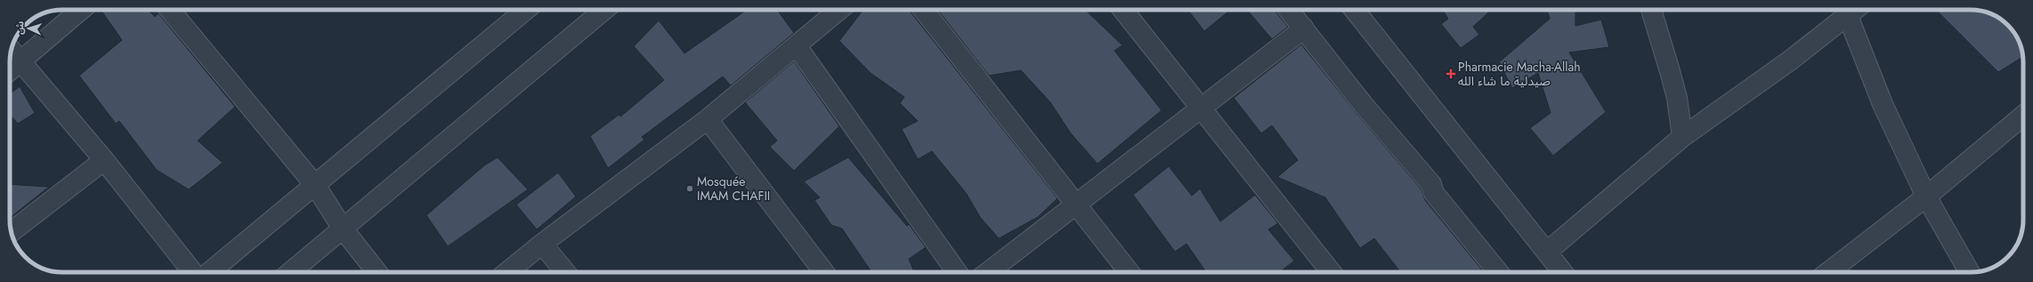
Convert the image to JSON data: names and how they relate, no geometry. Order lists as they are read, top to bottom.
{
  "places": {
    "health": ["Pharmacie Macha-Allah صيدلية ما شاء الله"],
    "other": ["Mosquée IMAM CHAFII"]
  },
  "north": "left"
}
